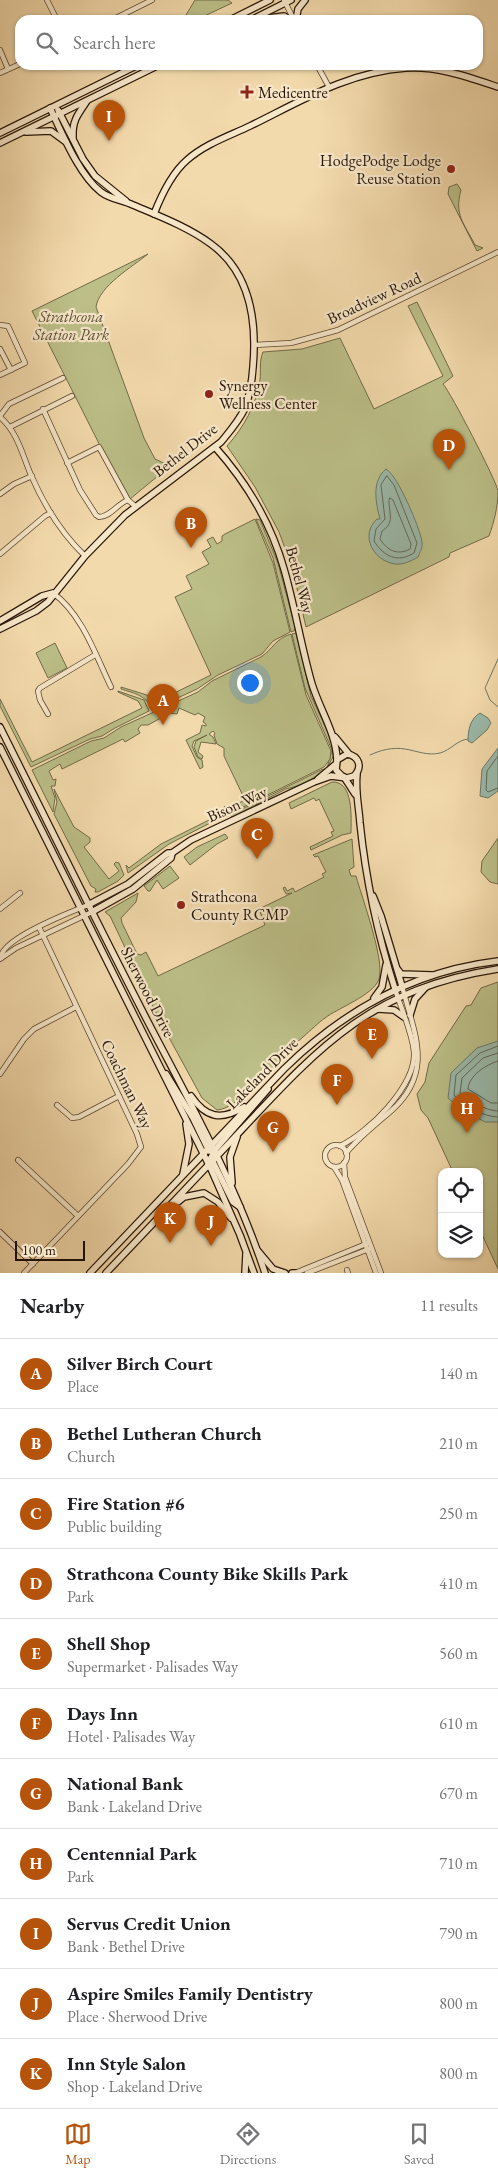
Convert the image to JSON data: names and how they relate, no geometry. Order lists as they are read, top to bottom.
{
  "streets": {
    "main road": [
      "Bethel Drive",
      "Bethel Way",
      "Bison Way",
      "Sherwood Drive",
      "Lakeland Drive"
    ],
    "street": ["Broadview Road", "Coachman Way"]
  },
  "crossings": [
    ["Broadview Road", "Bethel Drive"],
    ["Bethel Drive", "Bethel Way"],
    ["Bethel Way", "Bison Way"],
    ["Bison Way", "Sherwood Drive"],
    ["Sherwood Drive", "Lakeland Drive"]
  ],
  "parks": ["Strathcona Station Park"],
  "places": {
    "health": ["Medicentre"],
    "other": ["HodgePodge Lodge Reuse Station", "Synergy Wellness Center", "Strathcona County RCMP"]
  },
  "scale_bar": "100 m",
  "page": {
    "search": "Search here",
    "pins": [
      "I",
      "D",
      "B",
      "A",
      "C",
      "E",
      "F",
      "H",
      "G",
      "K",
      "J"
    ],
    "scale": "100 m",
    "heading": ["Nearby", "11 results"],
    "list": [
      {
        "mark": "A",
        "name": "Silver Birch Court",
        "note": "Place",
        "value": "140 m"
      },
      {
        "mark": "B",
        "name": "Bethel Lutheran Church",
        "note": "Church",
        "value": "210 m"
      },
      {
        "mark": "C",
        "name": "Fire Station #6",
        "note": "Public building",
        "value": "250 m"
      },
      {
        "mark": "D",
        "name": "Strathcona County Bike Skills Park",
        "note": "Park",
        "value": "410 m"
      },
      {
        "mark": "E",
        "name": "Shell Shop",
        "note": "Supermarket · Palisades Way",
        "value": "560 m"
      },
      {
        "mark": "F",
        "name": "Days Inn",
        "note": "Hotel · Palisades Way",
        "value": "610 m"
      },
      {
        "mark": "G",
        "name": "National Bank",
        "note": "Bank · Lakeland Drive",
        "value": "670 m"
      },
      {
        "mark": "H",
        "name": "Centennial Park",
        "note": "Park",
        "value": "710 m"
      },
      {
        "mark": "I",
        "name": "Servus Credit Union",
        "note": "Bank · Bethel Drive",
        "value": "790 m"
      },
      {
        "mark": "J",
        "name": "Aspire Smiles Family Dentistry",
        "note": "Place · Sherwood Drive",
        "value": "800 m"
      },
      {
        "mark": "K",
        "name": "Inn Style Salon",
        "note": "Shop · Lakeland Drive",
        "value": "800 m"
      }
    ],
    "nav": ["Map", "Directions", "Saved"]
  }
}
